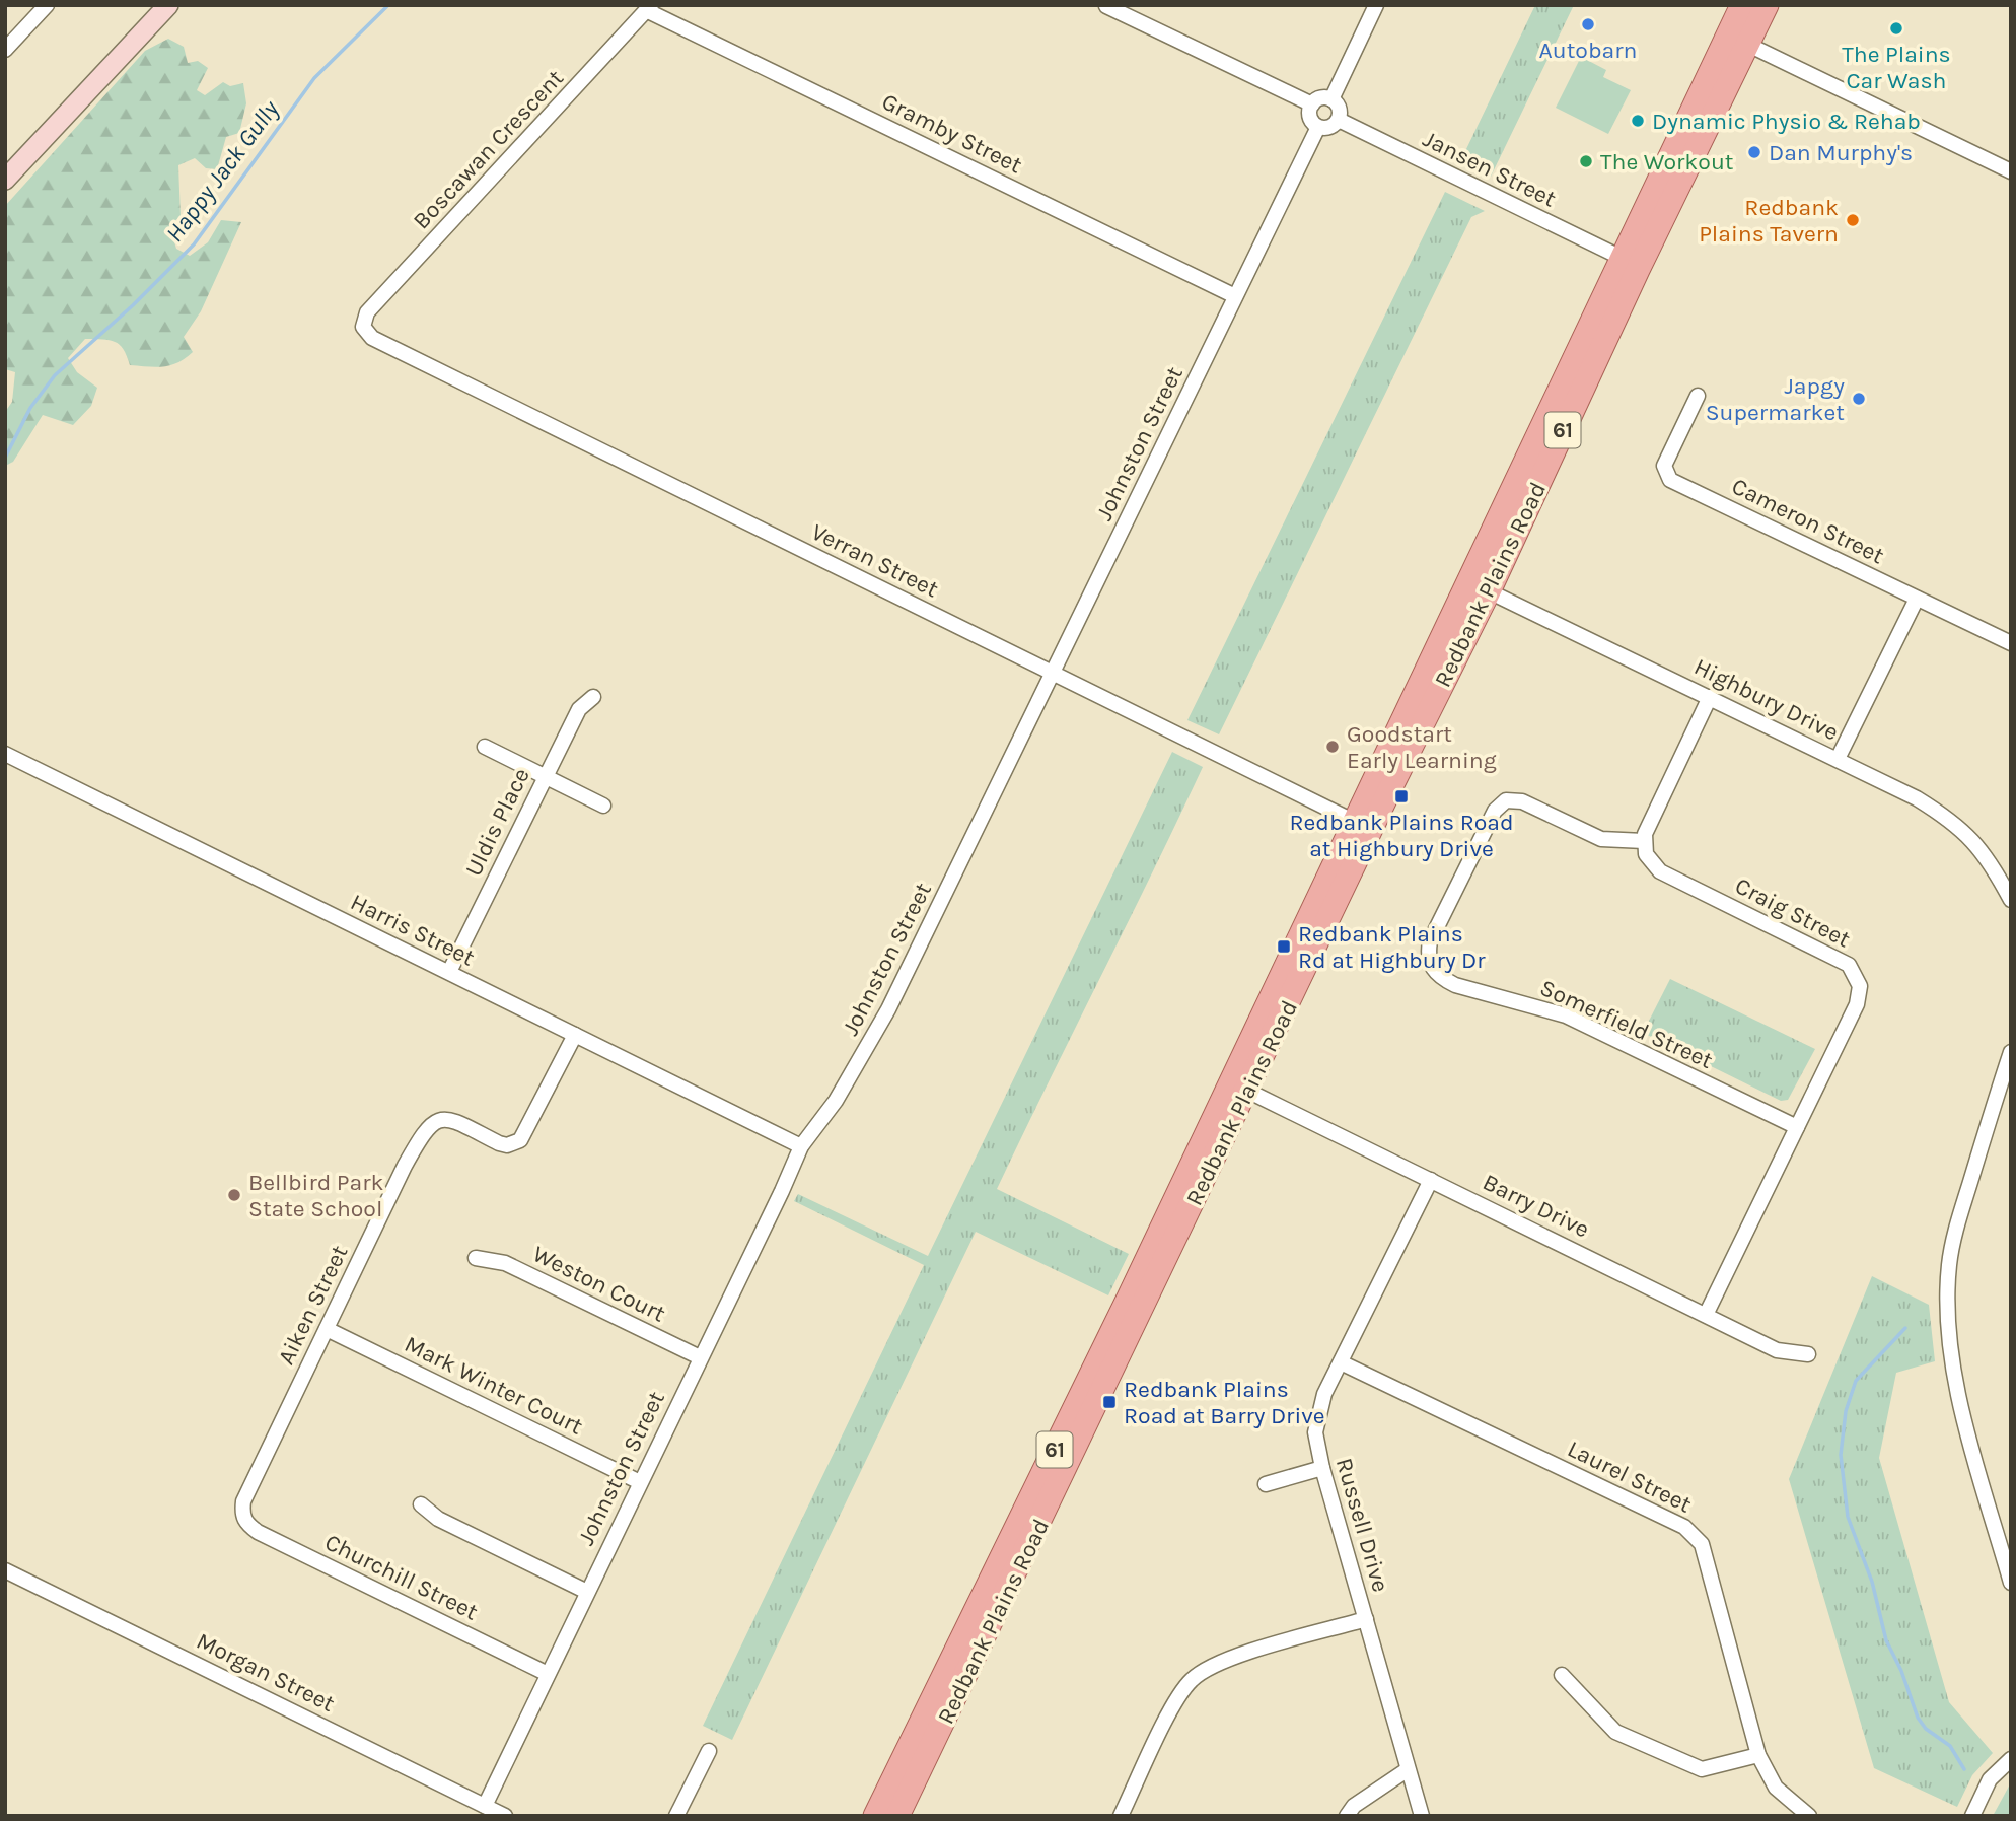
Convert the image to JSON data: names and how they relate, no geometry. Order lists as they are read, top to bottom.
{
  "streets": {
    "main road": ["61", "Redbank Plains Road"],
    "street": [
      "Gramby Street",
      "Boscawan Crescent",
      "Jansen Street",
      "Johnston Street",
      "Cameron Street",
      "Verran Street",
      "Highbury Drive",
      "Uldis Place",
      "Craig Street",
      "Harris Street",
      "Somerfield Street",
      "Barry Drive",
      "Weston Court",
      "Aiken Street",
      "Mark Winter Court",
      "Laurel Street",
      "Russell Drive",
      "Churchill Street",
      "Morgan Street"
    ]
  },
  "crossings": [
    ["Gramby Street", "Boscawan Crescent"],
    ["Gramby Street", "Johnston Street"],
    ["Boscawan Crescent", "Verran Street"],
    ["Jansen Street", "Johnston Street"],
    ["Jansen Street", "Redbank Plains Road"],
    ["Johnston Street", "Verran Street"],
    ["Johnston Street", "Harris Street"],
    ["Johnston Street", "Weston Court"],
    ["Johnston Street", "Mark Winter Court"],
    ["Johnston Street", "Churchill Street"],
    ["Johnston Street", "Morgan Street"],
    ["Verran Street", "Redbank Plains Road"],
    ["Redbank Plains Road", "Highbury Drive"],
    ["Redbank Plains Road", "Barry Drive"],
    ["Uldis Place", "Harris Street"],
    ["Craig Street", "Somerfield Street"],
    ["Craig Street", "Barry Drive"],
    ["Harris Street", "Aiken Street"],
    ["Barry Drive", "Russell Drive"],
    ["Aiken Street", "Mark Winter Court"],
    ["Aiken Street", "Churchill Street"],
    ["Laurel Street", "Russell Drive"]
  ],
  "water": ["Happy Jack Gully"],
  "places": {
    "other": [
      "Autobarn",
      "The Plains Car Wash",
      "Dynamic Physio & Rehab",
      "Dan Murphy's",
      "The Workout",
      "Redbank Plains Tavern",
      "Japgy Supermarket",
      "Goodstart Early Learning",
      "Bellbird Park State School"
    ],
    "transit": ["Redbank Plains Road at Highbury Drive", "Redbank Plains Rd at Highbury Dr", "Redbank Plains Road at Barry Drive"]
  }
}
